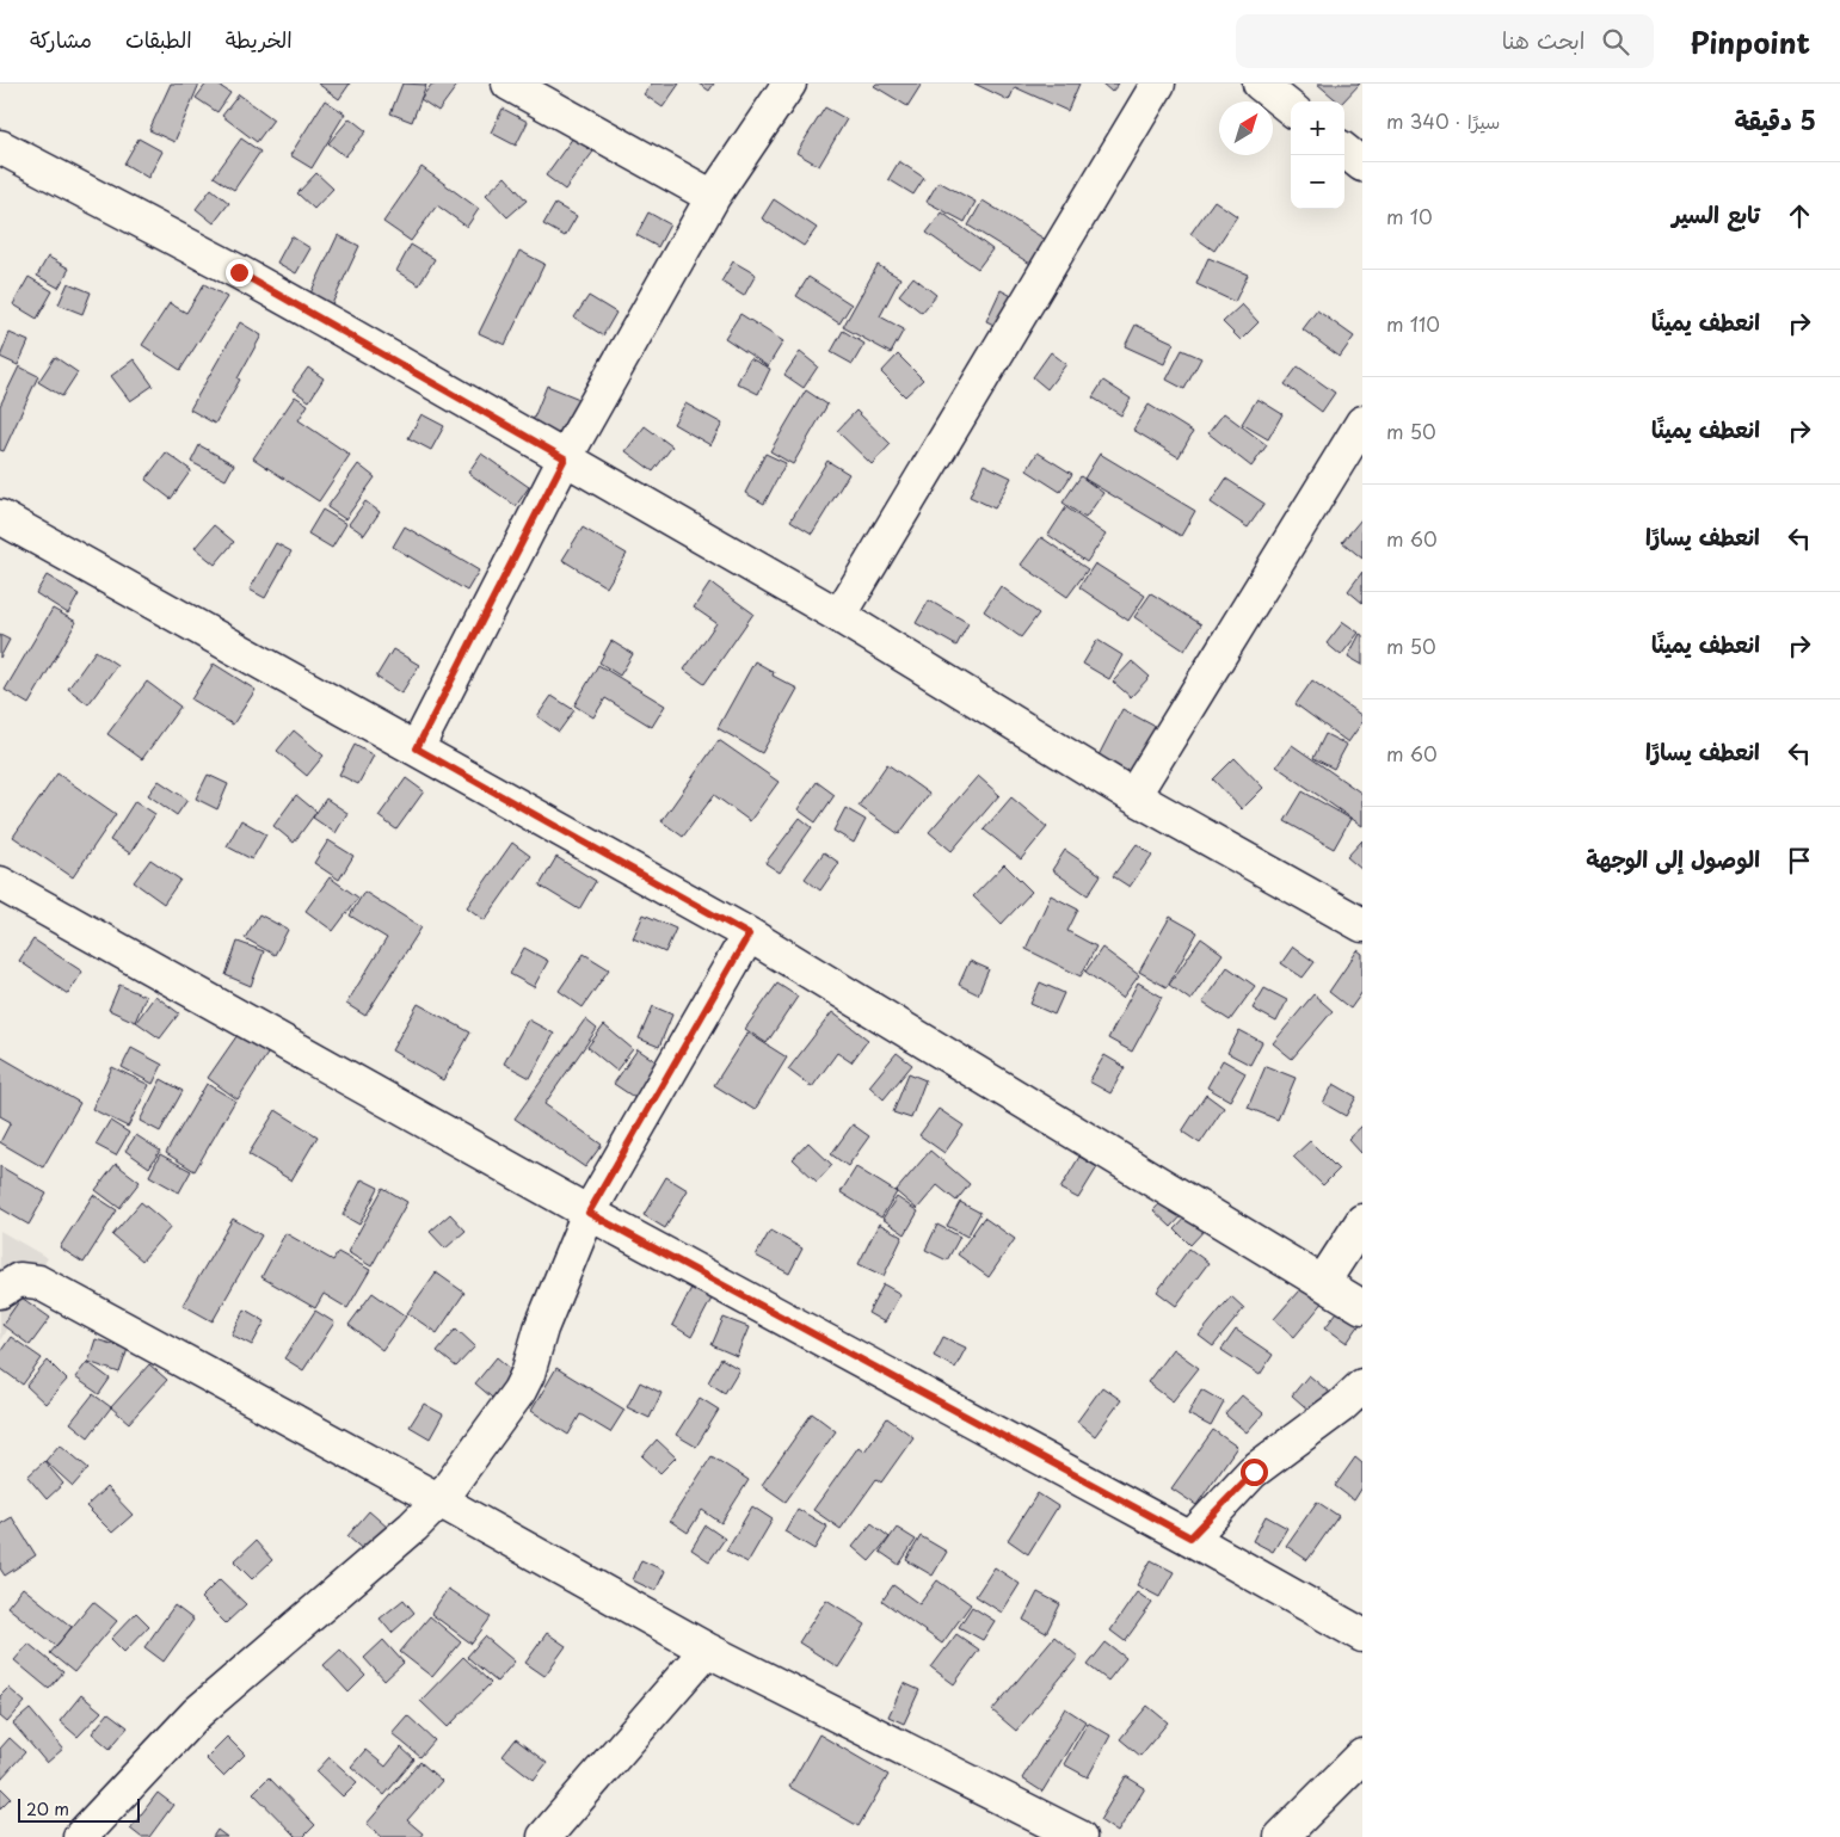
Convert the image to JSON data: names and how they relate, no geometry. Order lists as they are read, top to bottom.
{
  "scale_bar": "20 m",
  "north": "top right",
  "page": {
    "header": "Pinpoint",
    "search": "ابحث هنا",
    "nav": ["الخريطة", "الطبقات", "مشاركة"],
    "heading": ["5 دقيقة", "سيرًا · 340 m"],
    "map_buttons": ["+", "−"],
    "list": [
      ["تابع السير", "10 m"],
      ["انعطف يمينًا", "110 m"],
      ["انعطف يمينًا", "50 m"],
      ["انعطف يسارًا", "60 m"],
      ["انعطف يمينًا", "50 m"],
      ["انعطف يسارًا", "60 m"],
      "الوصول إلى الوجهة"
    ],
    "scale": "20 m"
  }
}
